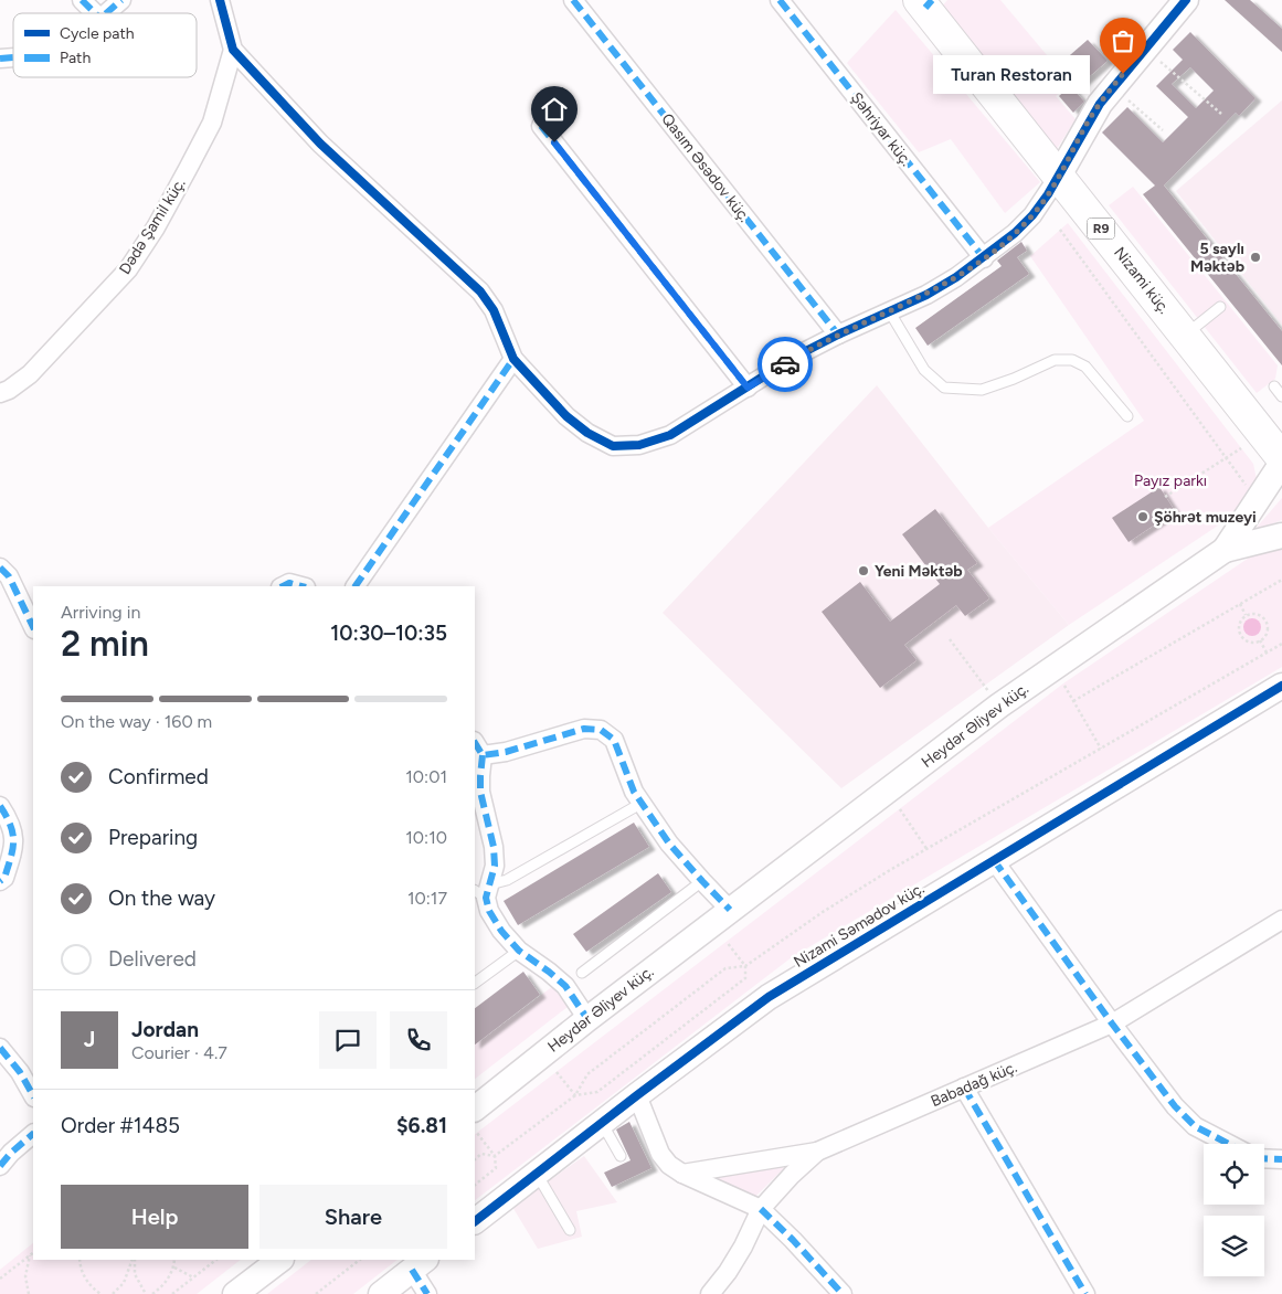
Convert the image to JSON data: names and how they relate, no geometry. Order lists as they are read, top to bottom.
{
  "streets": {
    "highway": ["R9", "Nizami küç."],
    "street": [
      "Şəhriyar küç.",
      "Qasım Əsədov küç.",
      "Dədə Şamil küç.",
      "Heydər Əliyev küç.",
      "Nizami Səmədov küç.",
      "Babadağ küç."
    ]
  },
  "parks": ["Payız parkı"],
  "places": [
    "Turan Restoran",
    "5 saylı Məktəb",
    "Şöhrət muzeyi",
    "Yeni Məktəb"
  ],
  "legend": ["Cycle path", "Path"],
  "page": {
    "bubble": "Turan Restoran",
    "heading": ["2 min", "Arriving in", "10:30–10:35"],
    "panel": [
      "Jordan",
      "Courier · 4.7",
      "Order #1485",
      "$6.81"
    ],
    "bar": "On the way · 160 m",
    "list": [
      ["Confirmed", "10:01"],
      ["Preparing", "10:10"],
      ["On the way", "10:17"],
      "Delivered"
    ],
    "round": "J",
    "buttons": ["Help", "Share"]
  }
}
